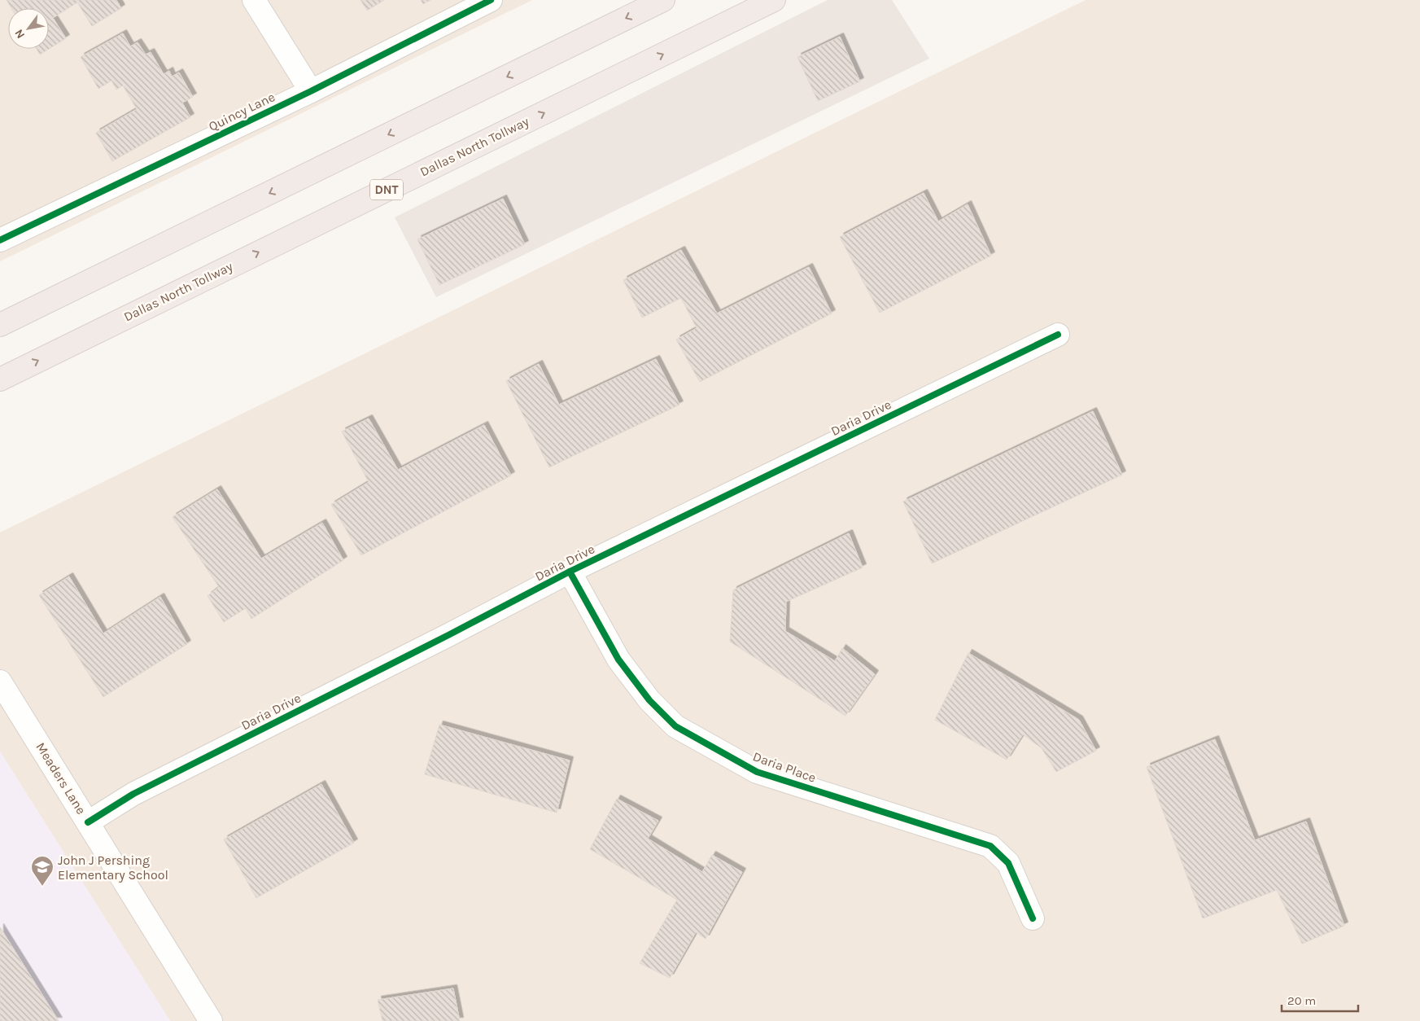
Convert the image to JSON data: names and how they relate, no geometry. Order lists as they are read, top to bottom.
{
  "streets": {
    "highway": ["Dallas North Tollway", "DNT"],
    "street": [
      "Quincy Lane",
      "Daria Drive",
      "Daria Place",
      "Meaders Lane"
    ]
  },
  "crossings": [
    ["Daria Drive", "Daria Place"],
    ["Daria Drive", "Meaders Lane"]
  ],
  "places": {
    "school or university": ["John J Pershing Elementary School"]
  },
  "scale_bar": "20 m",
  "north": "bottom left"
}
